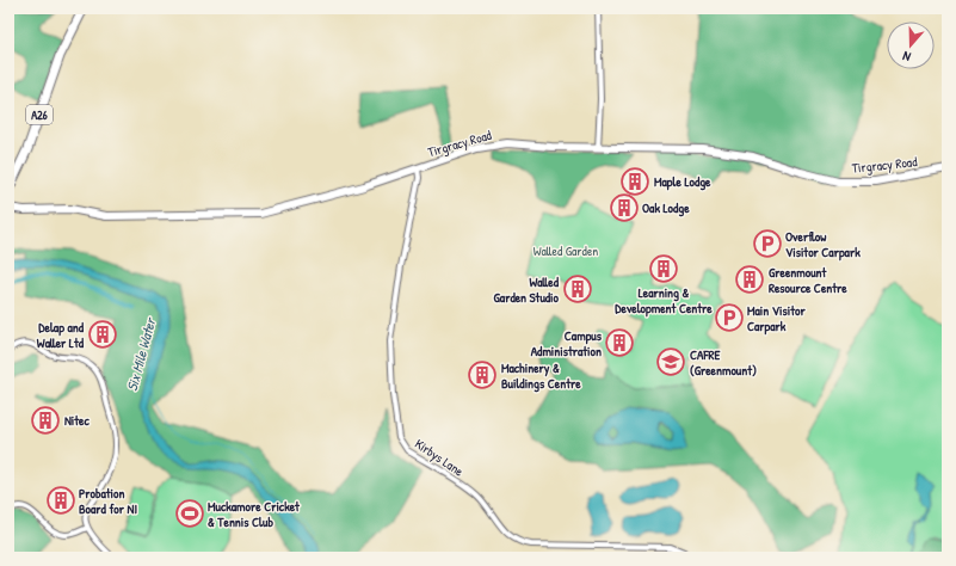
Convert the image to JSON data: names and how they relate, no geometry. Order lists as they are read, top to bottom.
{
  "streets": {
    "highway": ["A26"],
    "street": ["Tirgracy Road", "Kirbys Lane"]
  },
  "crossings": [
    ["Tirgracy Road", "Kirbys Lane"]
  ],
  "water": ["Six Mile Water"],
  "parks": ["Walled Garden"],
  "places": {
    "building": [
      "Maple Lodge",
      "Oak Lodge",
      "Learning & Development Centre",
      "Greenmount Resource Centre",
      "Walled Garden Studio",
      "Delap and Waller Ltd",
      "Campus Administration",
      "Machinery & Buildings Centre",
      "Nitec",
      "Probation Board for NI"
    ],
    "parking": ["Overflow Visitor Carpark", "Main Visitor Carpark"],
    "school or university": ["CAFRE (Greenmount)"],
    "sports": ["Muckamore Cricket & Tennis Club"]
  },
  "north": "bottom"
}
